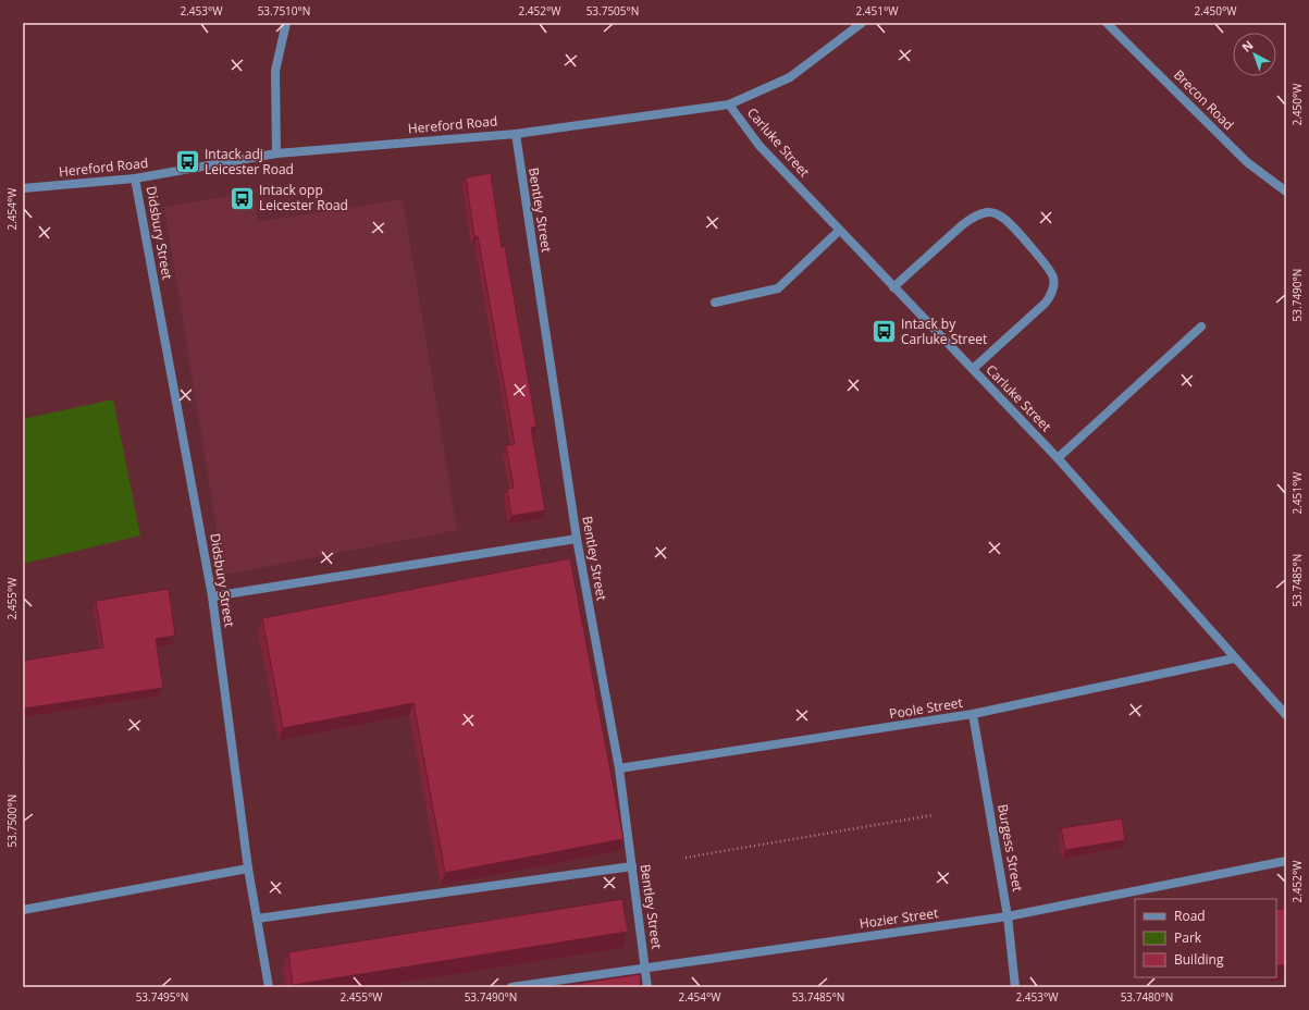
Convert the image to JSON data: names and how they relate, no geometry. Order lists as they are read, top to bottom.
{
  "streets": {
    "street": [
      "Brecon Road",
      "Hereford Road",
      "Carluke Street",
      "Bentley Street",
      "Didsbury Street",
      "Poole Street",
      "Burgess Street",
      "Hozier Street"
    ]
  },
  "crossings": [
    ["Hereford Road", "Carluke Street"],
    ["Hereford Road", "Bentley Street"],
    ["Hereford Road", "Didsbury Street"],
    ["Carluke Street", "Poole Street"],
    ["Bentley Street", "Poole Street"],
    ["Bentley Street", "Hozier Street"],
    ["Poole Street", "Burgess Street"],
    ["Burgess Street", "Hozier Street"]
  ],
  "places": {
    "bus stop": ["Intack adj Leicester Road", "Intack opp Leicester Road", "Intack by Carluke Street"]
  },
  "legend": ["Road", "Park", "Building"],
  "north": "top left",
  "coordinates": [
    "2.453°W",
    "53.7510°N",
    "2.452°W",
    "53.7505°N",
    "2.451°W",
    "2.450°W",
    "2.454°W",
    "53.7490°N",
    "53.7485°N",
    "2.455°W",
    "53.7500°N",
    "53.7495°N",
    "53.7480°N"
  ]
}
